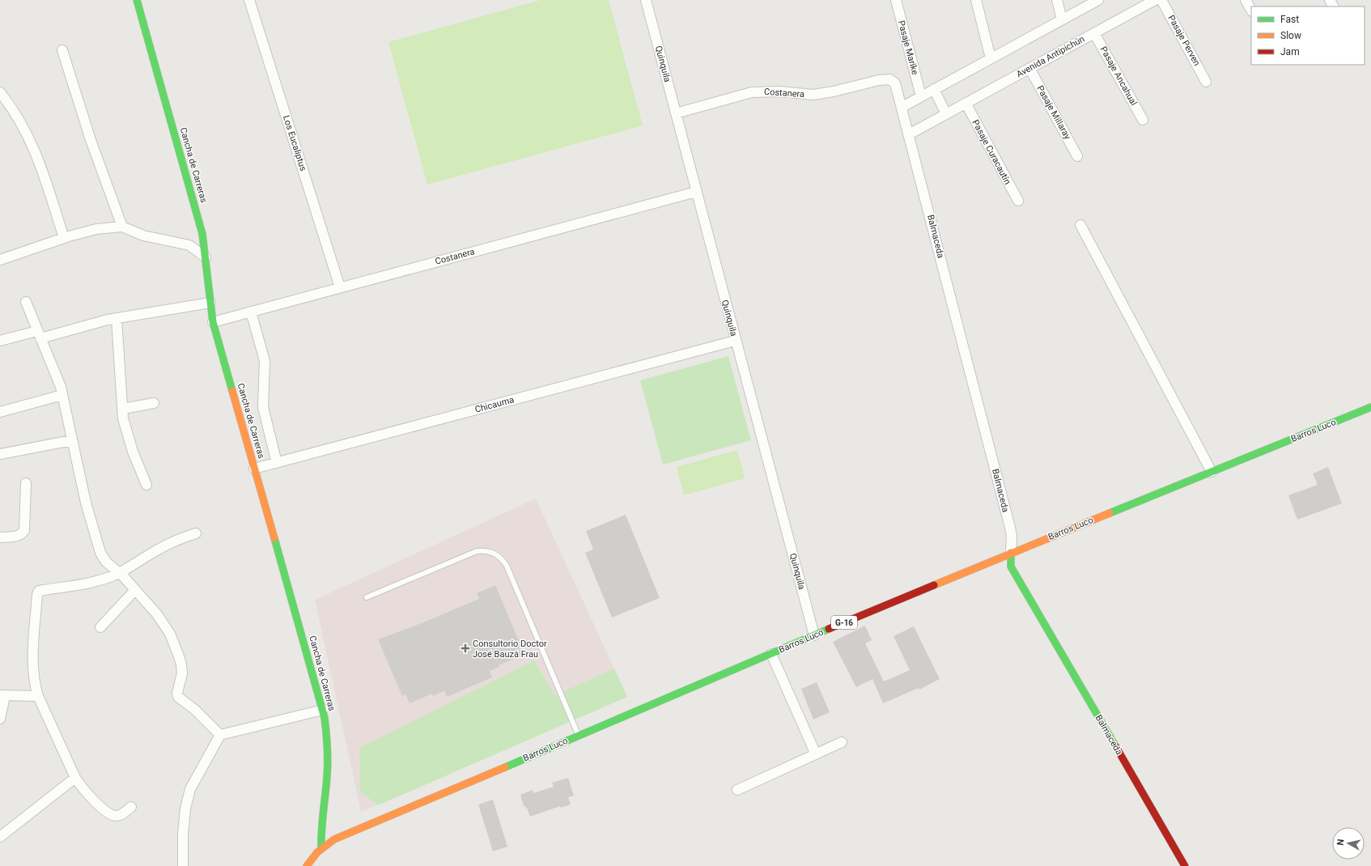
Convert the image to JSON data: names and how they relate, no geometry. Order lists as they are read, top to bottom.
{
  "streets": {
    "street": [
      "Pasaje Perven",
      "Pasaje Marike",
      "Avenida Antipichún",
      "Quinquila",
      "Pasaje Ancahual",
      "Costanera",
      "Pasaje Millaray",
      "Los Eucaliptus",
      "Pasaje Curacautín",
      "Cancha de Carreras",
      "Balmaceda",
      "Chicauma",
      "Barros Luco",
      "G-16"
    ]
  },
  "crossings": [
    ["Avenida Antipichún", "Pasaje Ancahual"],
    ["Avenida Antipichún", "Pasaje Millaray"],
    ["Avenida Antipichún", "Pasaje Curacautín"],
    ["Avenida Antipichún", "Balmaceda"],
    ["Quinquila", "Costanera"],
    ["Quinquila", "Chicauma"],
    ["Quinquila", "Barros Luco"],
    ["Costanera", "Los Eucaliptus"],
    ["Costanera", "Cancha de Carreras"],
    ["Costanera", "Balmaceda"],
    ["Cancha de Carreras", "Chicauma"],
    ["Cancha de Carreras", "Barros Luco"],
    ["Cancha de Carreras", "G-16"],
    ["Balmaceda", "Barros Luco"],
    ["Barros Luco", "G-16"]
  ],
  "places": {
    "health": ["Consultorio Doctor José Bauzá Frau"]
  },
  "legend": ["Fast", "Slow", "Jam"],
  "north": "left"
}
